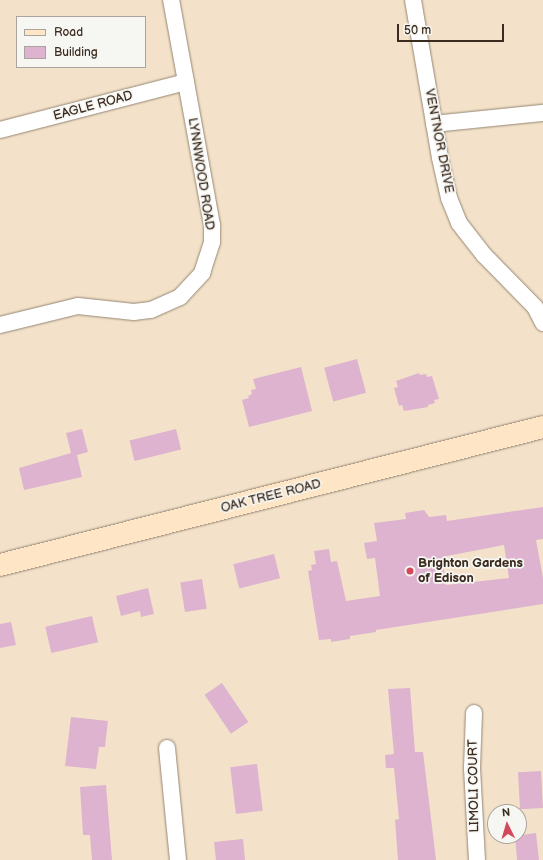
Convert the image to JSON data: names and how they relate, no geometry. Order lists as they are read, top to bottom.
{
  "streets": {
    "main road": ["OAK TREE ROAD"],
    "street": [
      "EAGLE ROAD",
      "VENTNOR DRIVE",
      "LYNNWOOD ROAD",
      "LIMOLI COURT"
    ]
  },
  "crossings": [
    ["EAGLE ROAD", "LYNNWOOD ROAD"]
  ],
  "places": ["Brighton Gardens of Edison"],
  "legend": ["Road", "Building"],
  "scale_bar": "50 m",
  "north": "top"
}
